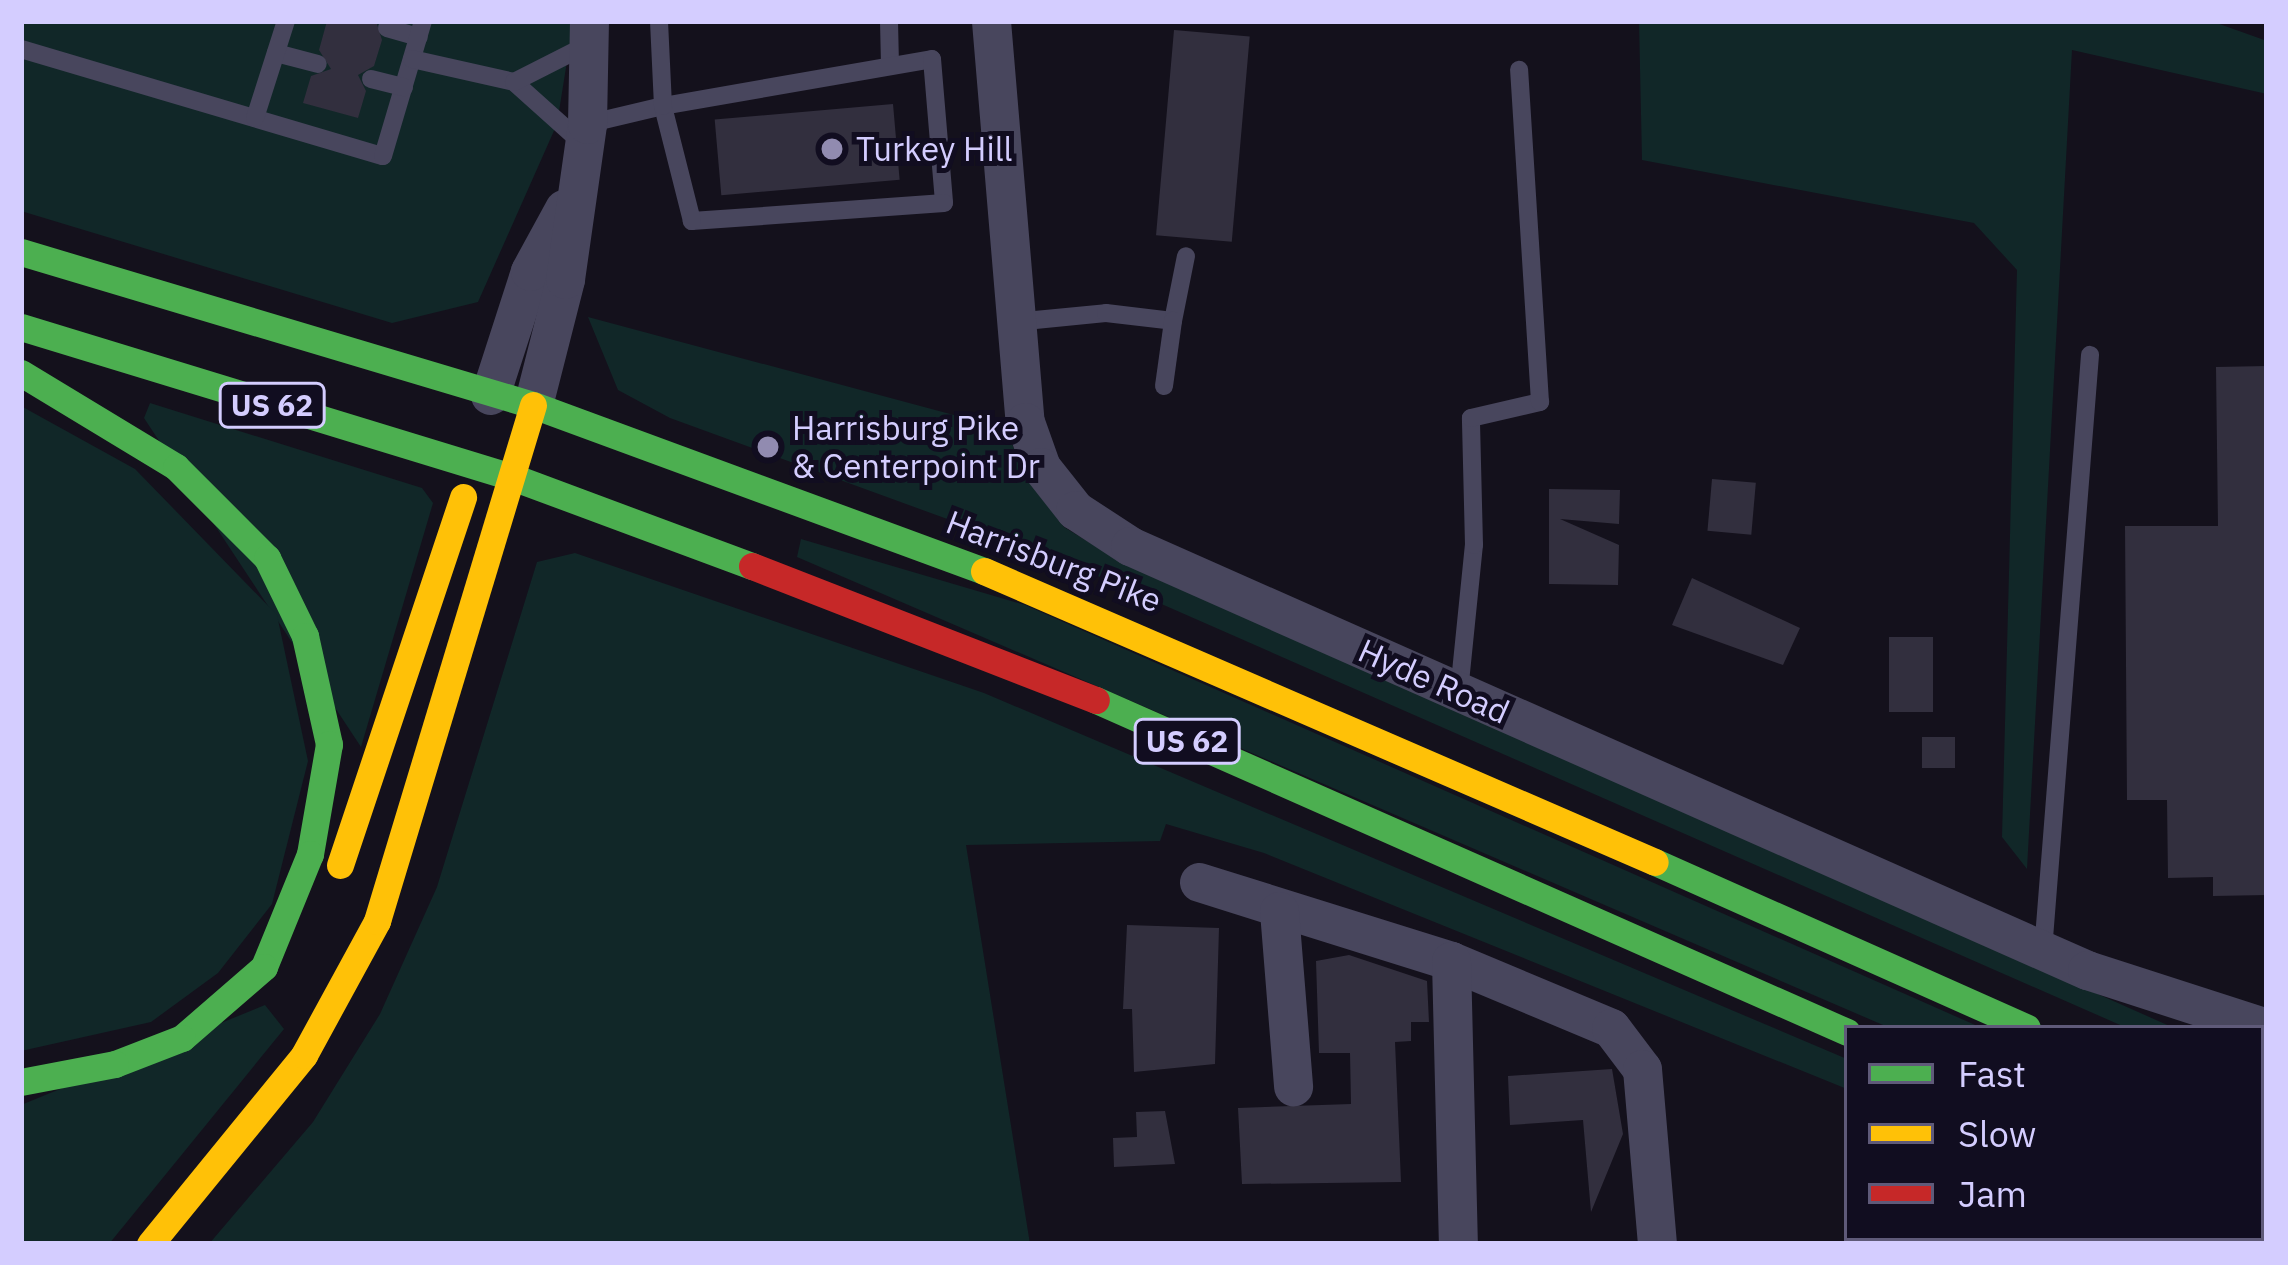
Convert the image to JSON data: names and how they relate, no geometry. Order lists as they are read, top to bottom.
{
  "streets": {
    "main road": ["US 62", "Harrisburg Pike"],
    "street": ["Hyde Road"]
  },
  "places": ["Turkey Hill", "Harrisburg Pike & Centerpoint Dr"],
  "legend": ["Fast", "Slow", "Jam"]
}
